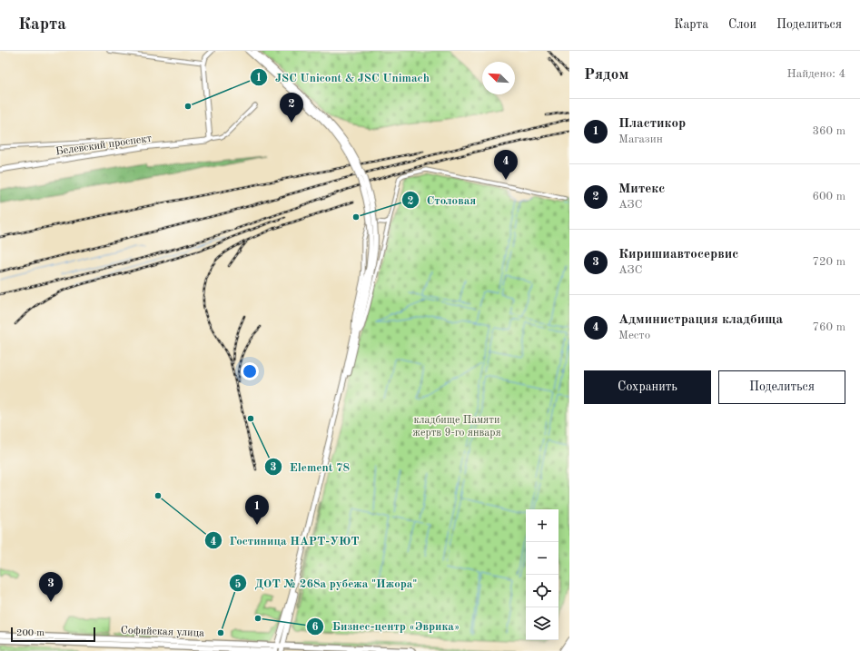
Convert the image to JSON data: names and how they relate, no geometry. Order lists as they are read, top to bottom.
{
  "streets": {
    "main road": ["Белевский проспект", "Софийская улица"]
  },
  "parks": ["кладбище Памяти жертв 9-го января"],
  "places": [
    "JSC Unicont & JSC Unimach",
    "Столовая",
    "Element 78",
    "Гостиница НАРТ-УЮТ",
    "Бизнес-центр «Эврика»",
    "ДОТ № 268а рубежа \"Ижора\""
  ],
  "scale_bar": "200 m",
  "north": "top left",
  "page": {
    "header": "Карта",
    "nav": ["Карта", "Слои", "Поделиться"],
    "heading": ["Рядом", "Найдено: 4"],
    "pins": [
      "2",
      "4",
      "1",
      "3"
    ],
    "list": [
      {
        "mark": "1",
        "name": "Пластикор",
        "note": "Магазин",
        "value": "360 m"
      },
      {
        "mark": "2",
        "name": "Митекс",
        "note": "АЗС",
        "value": "600 m"
      },
      {
        "mark": "3",
        "name": "Киришиавтосервис",
        "note": "АЗС",
        "value": "720 m"
      },
      {
        "mark": "4",
        "name": "Администрация кладбища",
        "note": "Место",
        "value": "760 m"
      }
    ],
    "buttons": ["Сохранить", "Поделиться"],
    "map_buttons": ["+", "−"],
    "scale": "200 m"
  }
}
